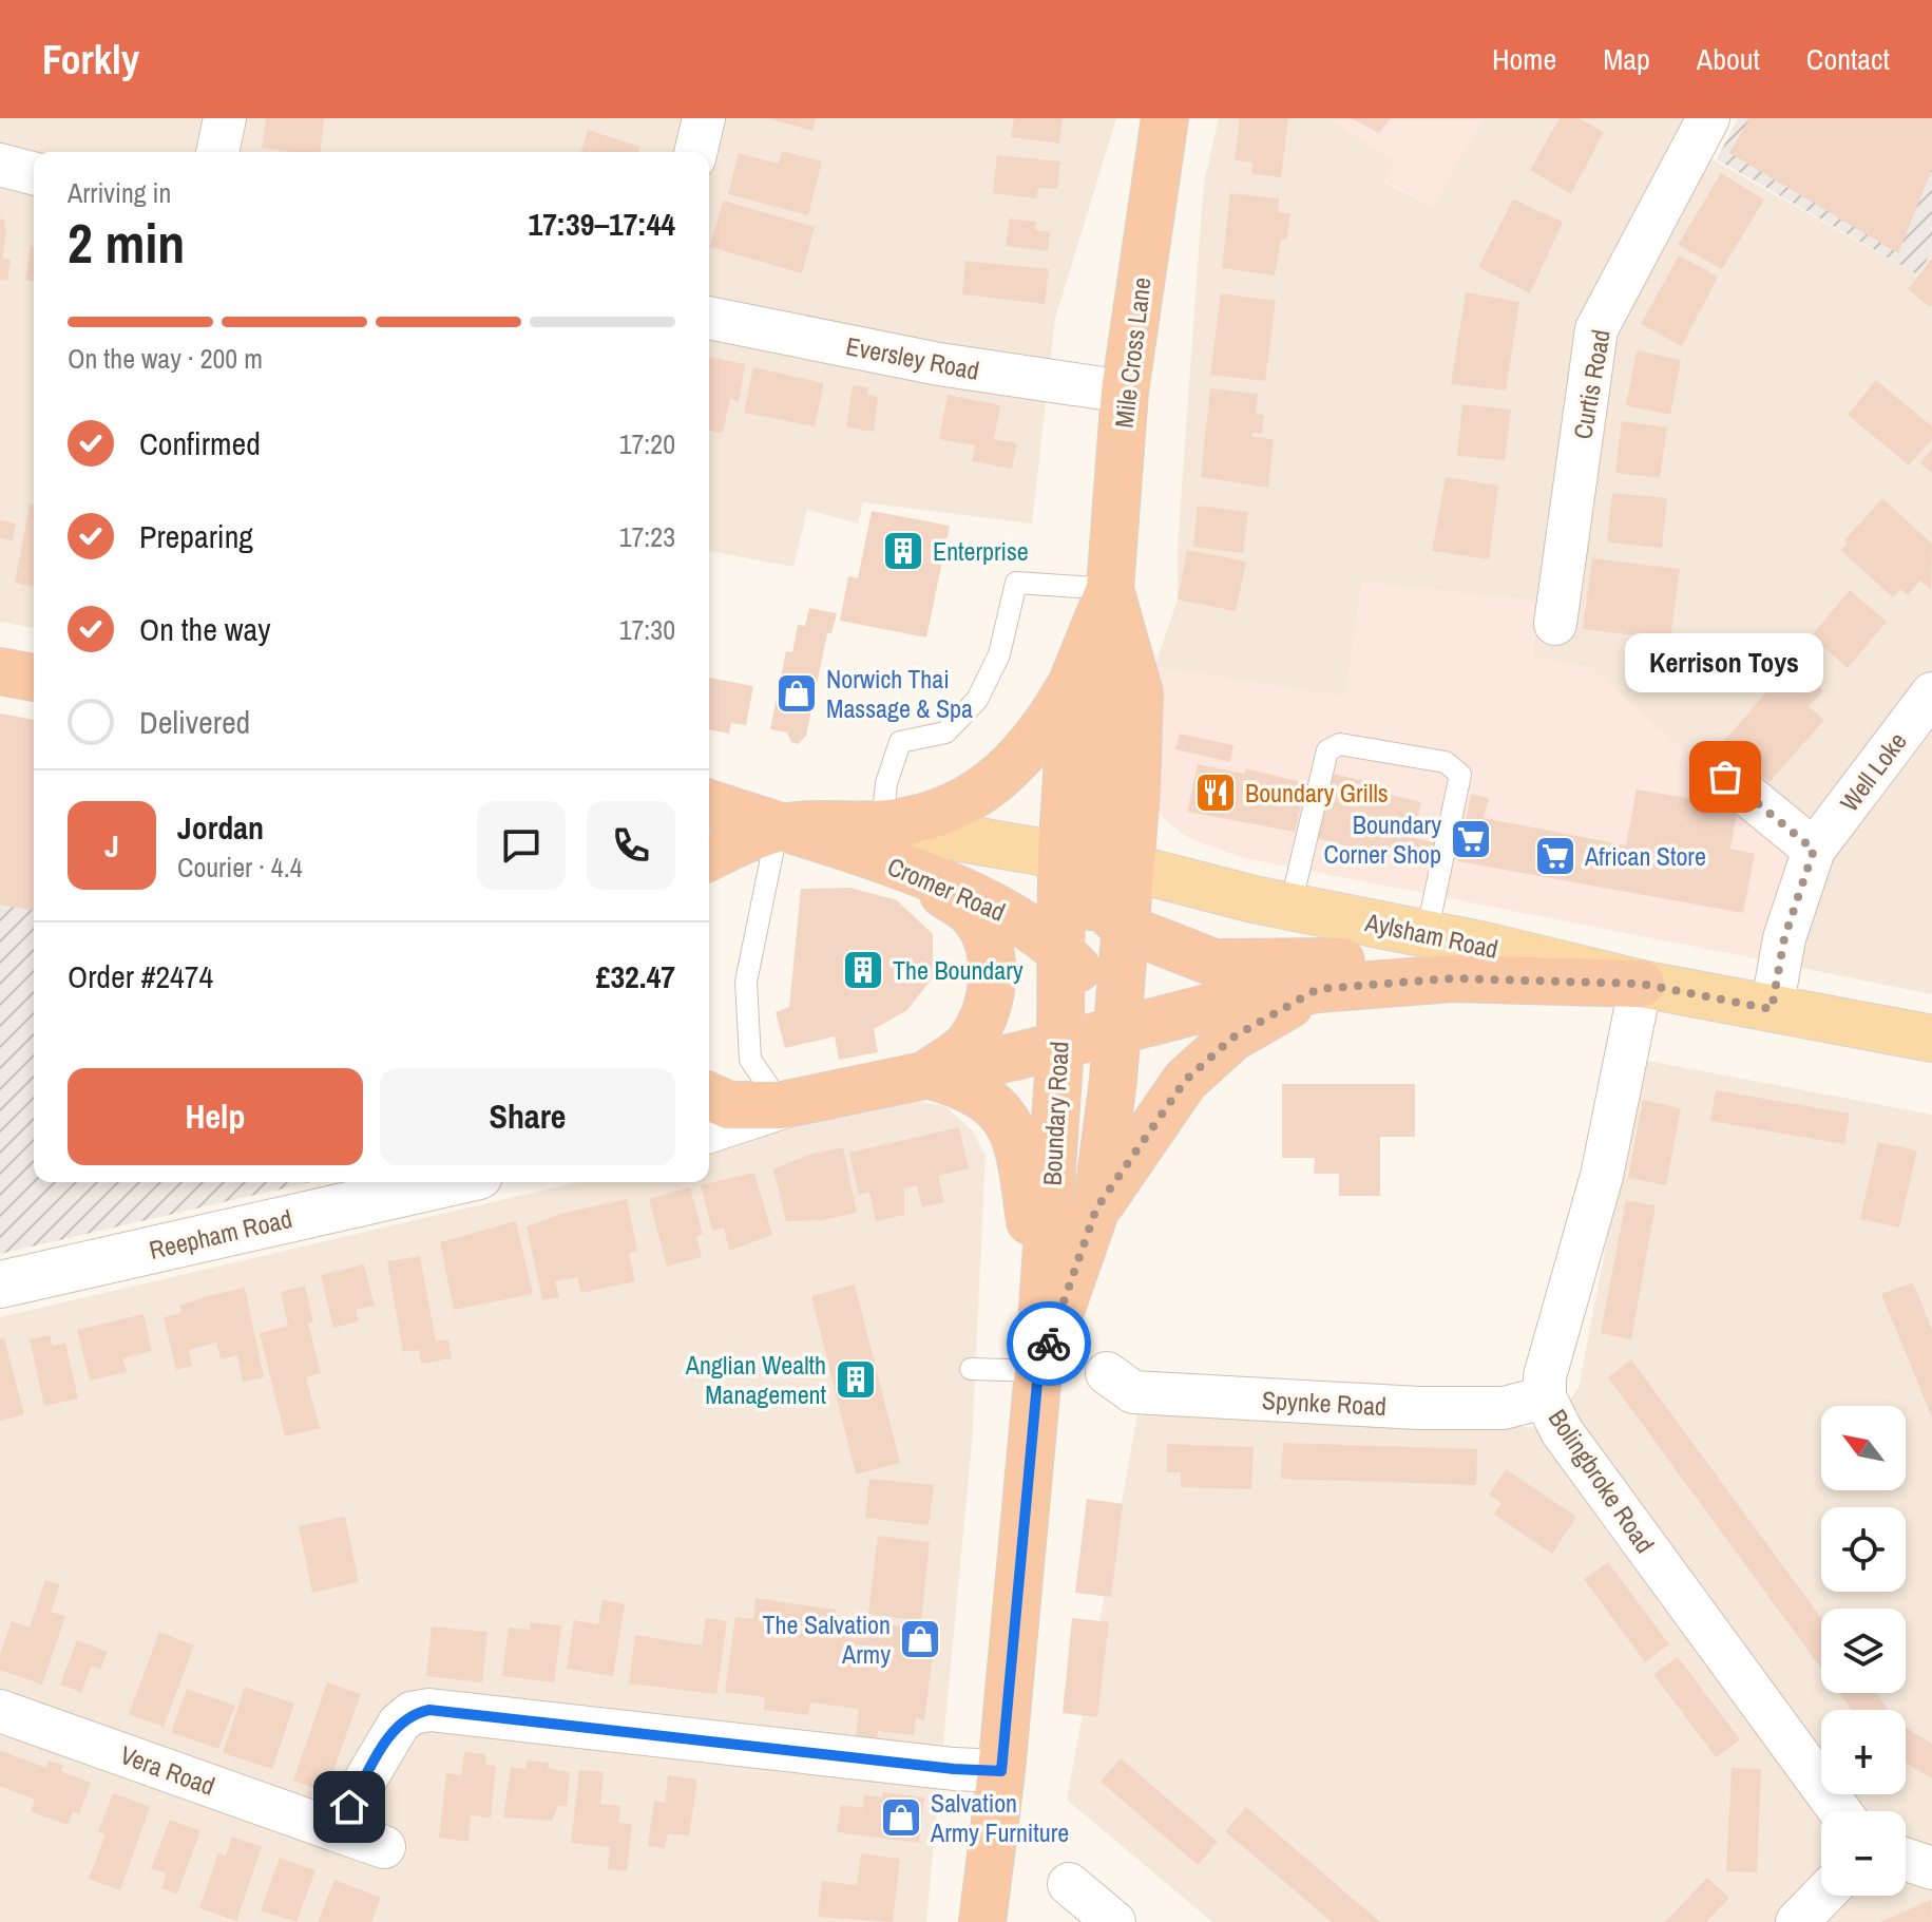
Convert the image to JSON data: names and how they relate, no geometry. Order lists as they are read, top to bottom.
{
  "streets": {
    "highway": ["Mile Cross Lane", "Cromer Road", "Boundary Road"],
    "main road": ["Aylsham Road"],
    "street": [
      "Eversley Road",
      "Curtis Road",
      "Well Loke",
      "Reepham Road",
      "Spynke Road",
      "Bolingbroke Road",
      "Vera Road"
    ]
  },
  "crossings": [
    ["Mile Cross Lane", "Eversley Road"],
    ["Mile Cross Lane", "Cromer Road"],
    ["Mile Cross Lane", "Aylsham Road"],
    ["Mile Cross Lane", "Boundary Road"],
    ["Well Loke", "Aylsham Road"],
    ["Cromer Road", "Aylsham Road"],
    ["Cromer Road", "Boundary Road"],
    ["Aylsham Road", "Boundary Road"],
    ["Aylsham Road", "Bolingbroke Road"],
    ["Spynke Road", "Bolingbroke Road"]
  ],
  "places": {
    "building": ["Enterprise", "The Boundary", "Anglian Wealth Management"],
    "shop": ["Norwich Thai Massage & Spa", "The Salvation Army", "Salvation Army Furniture"],
    "other": ["Kerrison Toys"],
    "restaurant": ["Boundary Grills"],
    "supermarket": ["Boundary Corner Shop", "African Store"]
  },
  "north": "top left",
  "page": {
    "header": "Forkly",
    "nav": [
      "Home",
      "Map",
      "About",
      "Contact"
    ],
    "heading": ["2 min", "Arriving in", "17:39–17:44"],
    "panel": [
      "Jordan",
      "Courier · 4.4",
      "Order #2474",
      "£32.47"
    ],
    "bar": "On the way · 200 m",
    "list": [
      ["Confirmed", "17:20"],
      ["Preparing", "17:23"],
      ["On the way", "17:30"],
      "Delivered"
    ],
    "bubble": "Kerrison Toys",
    "round": "J",
    "buttons": ["Help", "Share"],
    "map_buttons": ["+", "−"]
  }
}
